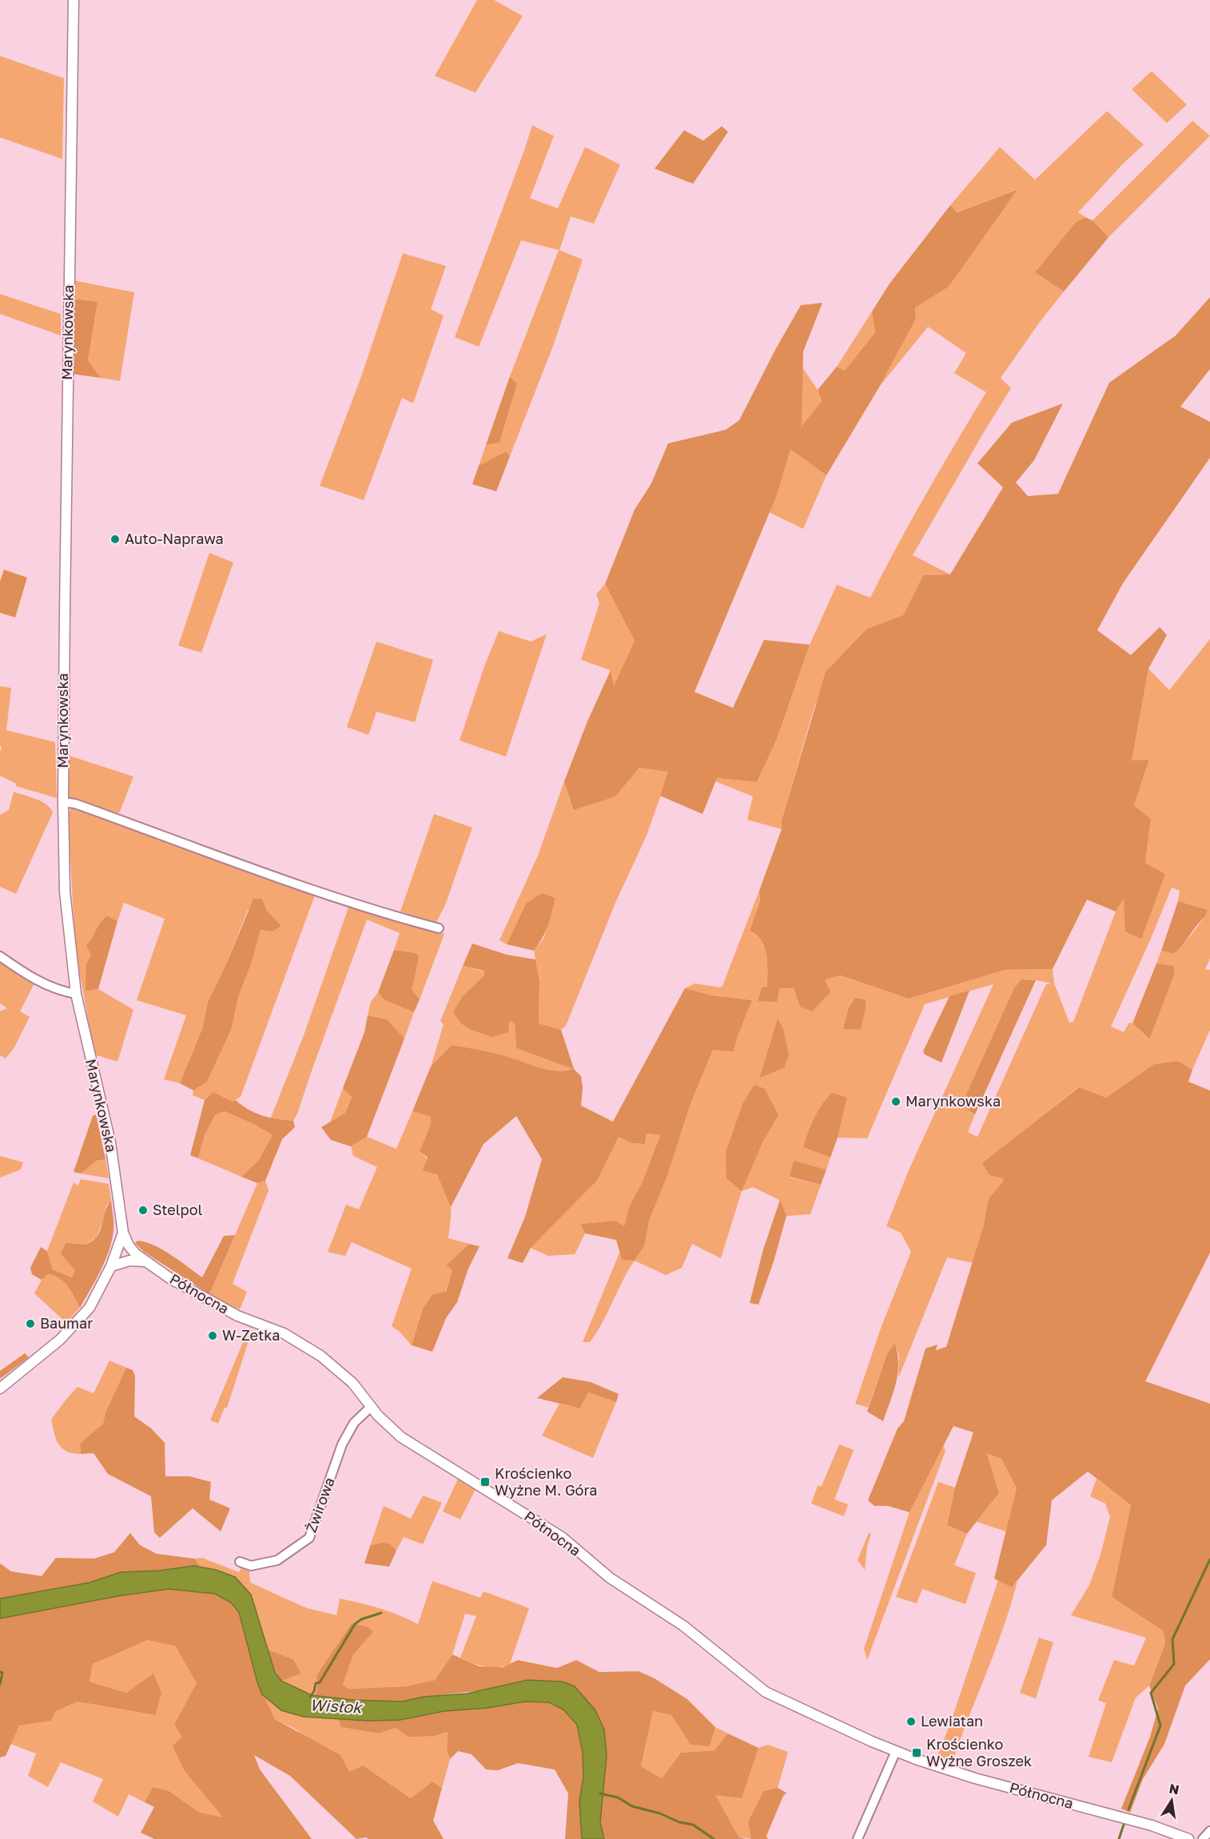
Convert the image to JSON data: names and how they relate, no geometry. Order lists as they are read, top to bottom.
{
  "streets": {
    "street": ["Marynkowska", "Północna", "Żwirowa"]
  },
  "crossings": [
    ["Marynkowska", "Północna"],
    ["Północna", "Żwirowa"]
  ],
  "water": ["Wisłok"],
  "places": {
    "other": [
      "Auto-Naprawa",
      "Marynkowska",
      "Stelpol",
      "Baumar",
      "W-Zetka",
      "Lewiatan"
    ],
    "transit": ["Krościenko Wyżne M. Góra", "Krościenko Wyżne Groszek"]
  },
  "north": "top"
}
